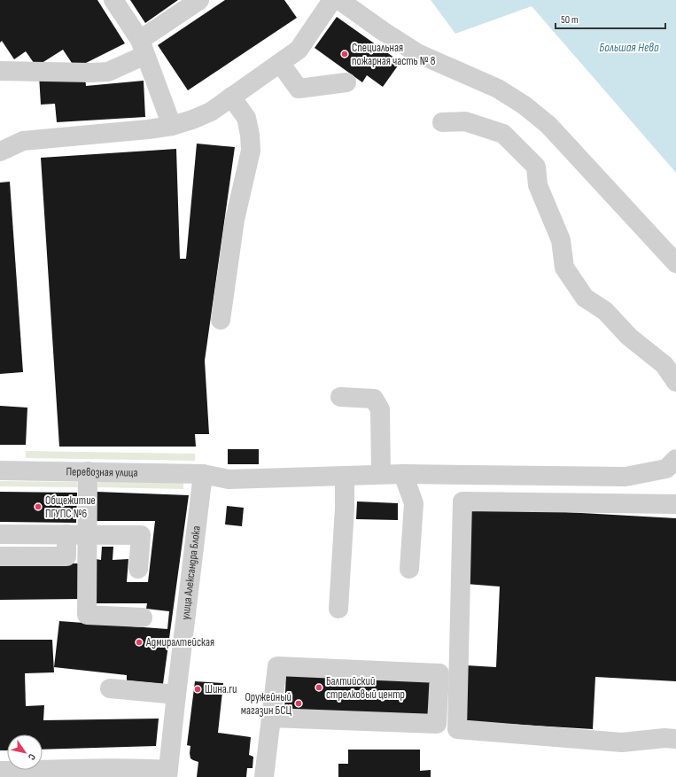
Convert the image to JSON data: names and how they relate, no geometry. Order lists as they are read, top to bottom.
{
  "streets": {
    "street": ["Перевозная улица", "улица Александра Блока"]
  },
  "crossings": [
    ["Перевозная улица", "улица Александра Блока"]
  ],
  "water": ["Большая Нева"],
  "places": [
    "Специальная пожарная часть № 8",
    "Общежитие ПГУПС №6",
    "Адмиралтейская",
    "Балтийский стрелковый центр",
    "Шина.ru",
    "Оружейный магазин БСЦ"
  ],
  "scale_bar": "50 m",
  "north": "bottom right"
}
